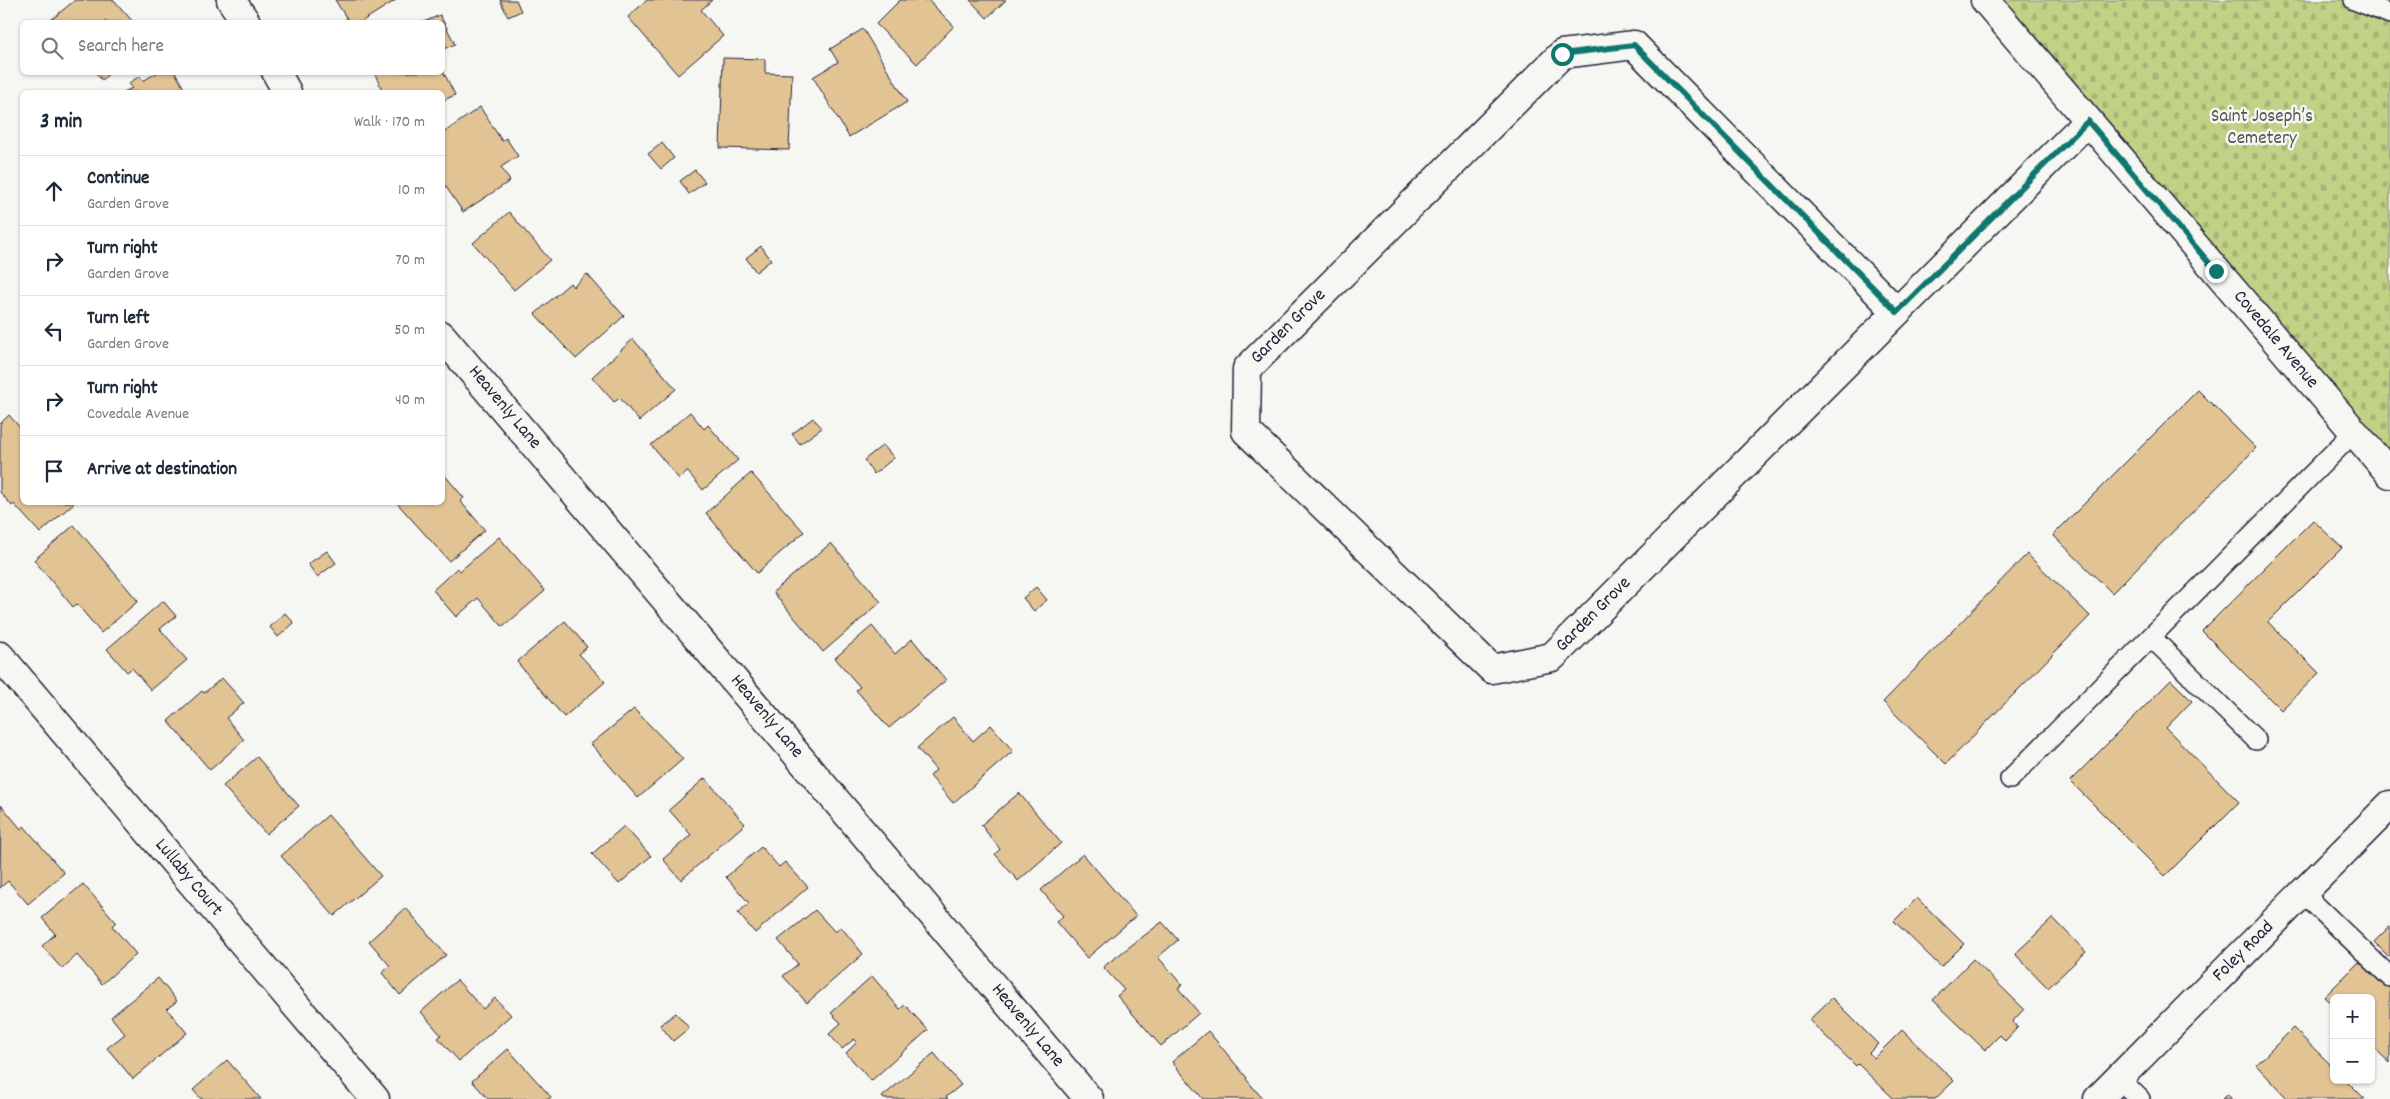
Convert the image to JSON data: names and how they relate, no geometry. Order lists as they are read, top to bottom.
{
  "streets": {
    "street": [
      "Garden Grove",
      "Covedale Avenue",
      "Heavenly Lane",
      "Lullaby Court",
      "Foley Road"
    ]
  },
  "crossings": [
    ["Garden Grove", "Covedale Avenue"]
  ],
  "parks": ["Saint Joseph’s Cemetery"],
  "page": {
    "search": "Search here",
    "heading": ["3 min", "Walk · 170 m"],
    "list": [
      ["Continue", "Garden Grove", "10 m"],
      ["Turn right", "Garden Grove", "70 m"],
      ["Turn left", "Garden Grove", "50 m"],
      ["Turn right", "Covedale Avenue", "40 m"],
      "Arrive at destination"
    ],
    "map_buttons": ["+", "−"]
  }
}
